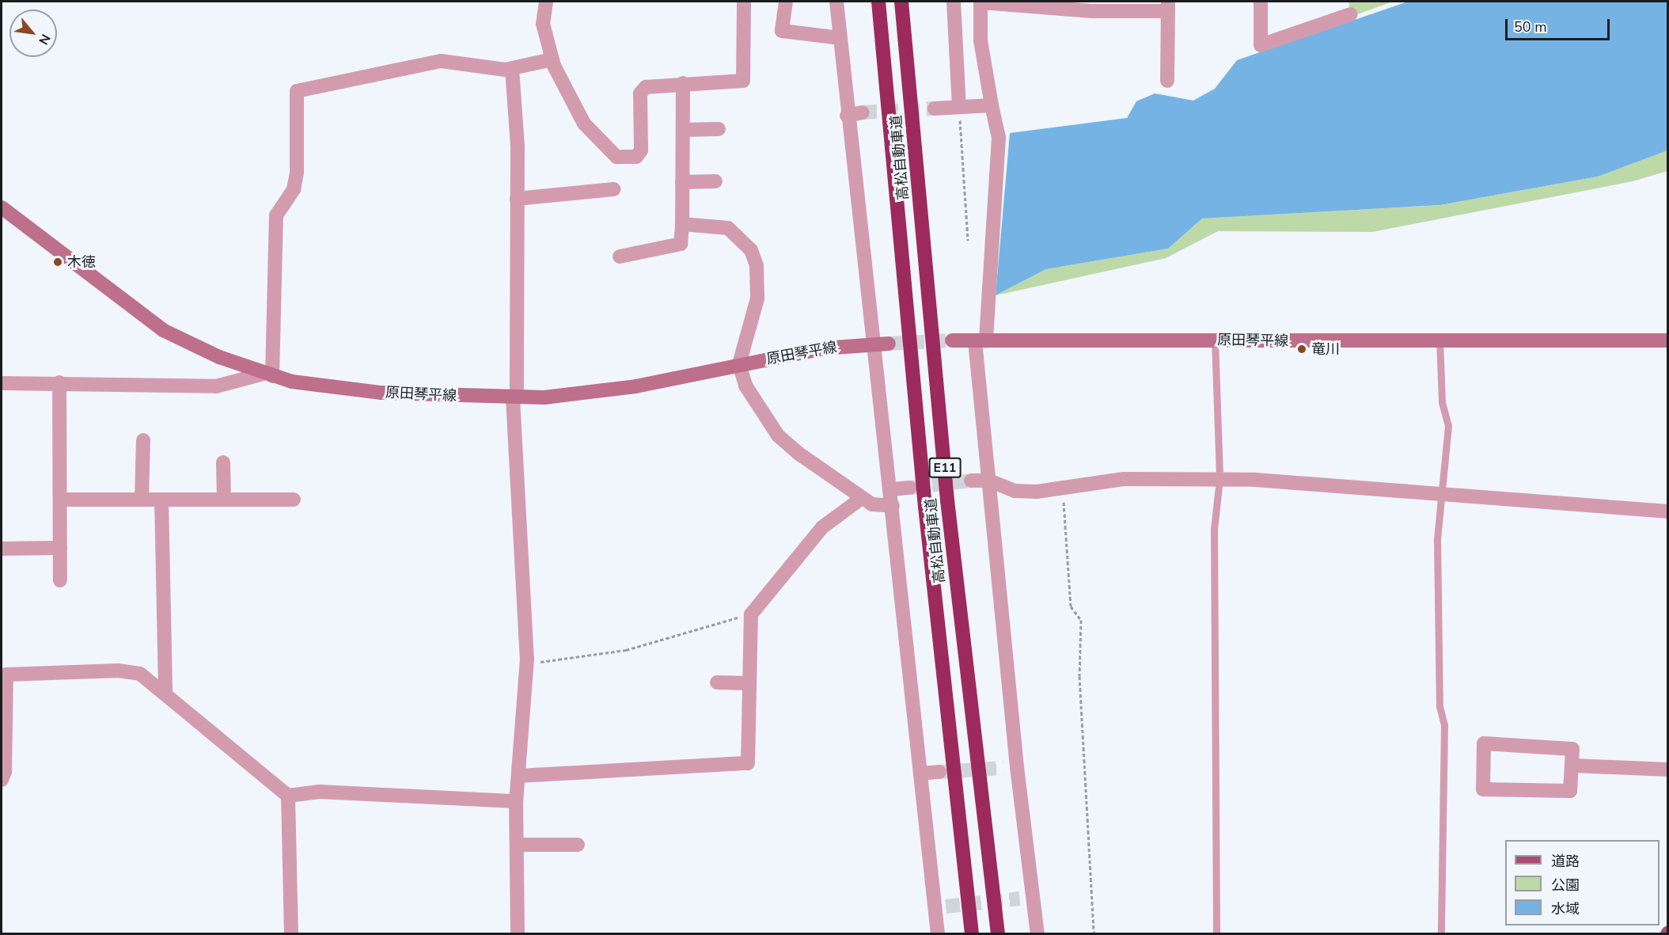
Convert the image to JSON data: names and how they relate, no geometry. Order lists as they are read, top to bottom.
{
  "streets": {
    "highway": ["高松自動車道", "E11"],
    "main road": ["原田琴平線"]
  },
  "places": ["木徳", "竜川"],
  "legend": ["道路", "公園", "水域"],
  "scale_bar": "50 m",
  "north": "bottom right"
}
